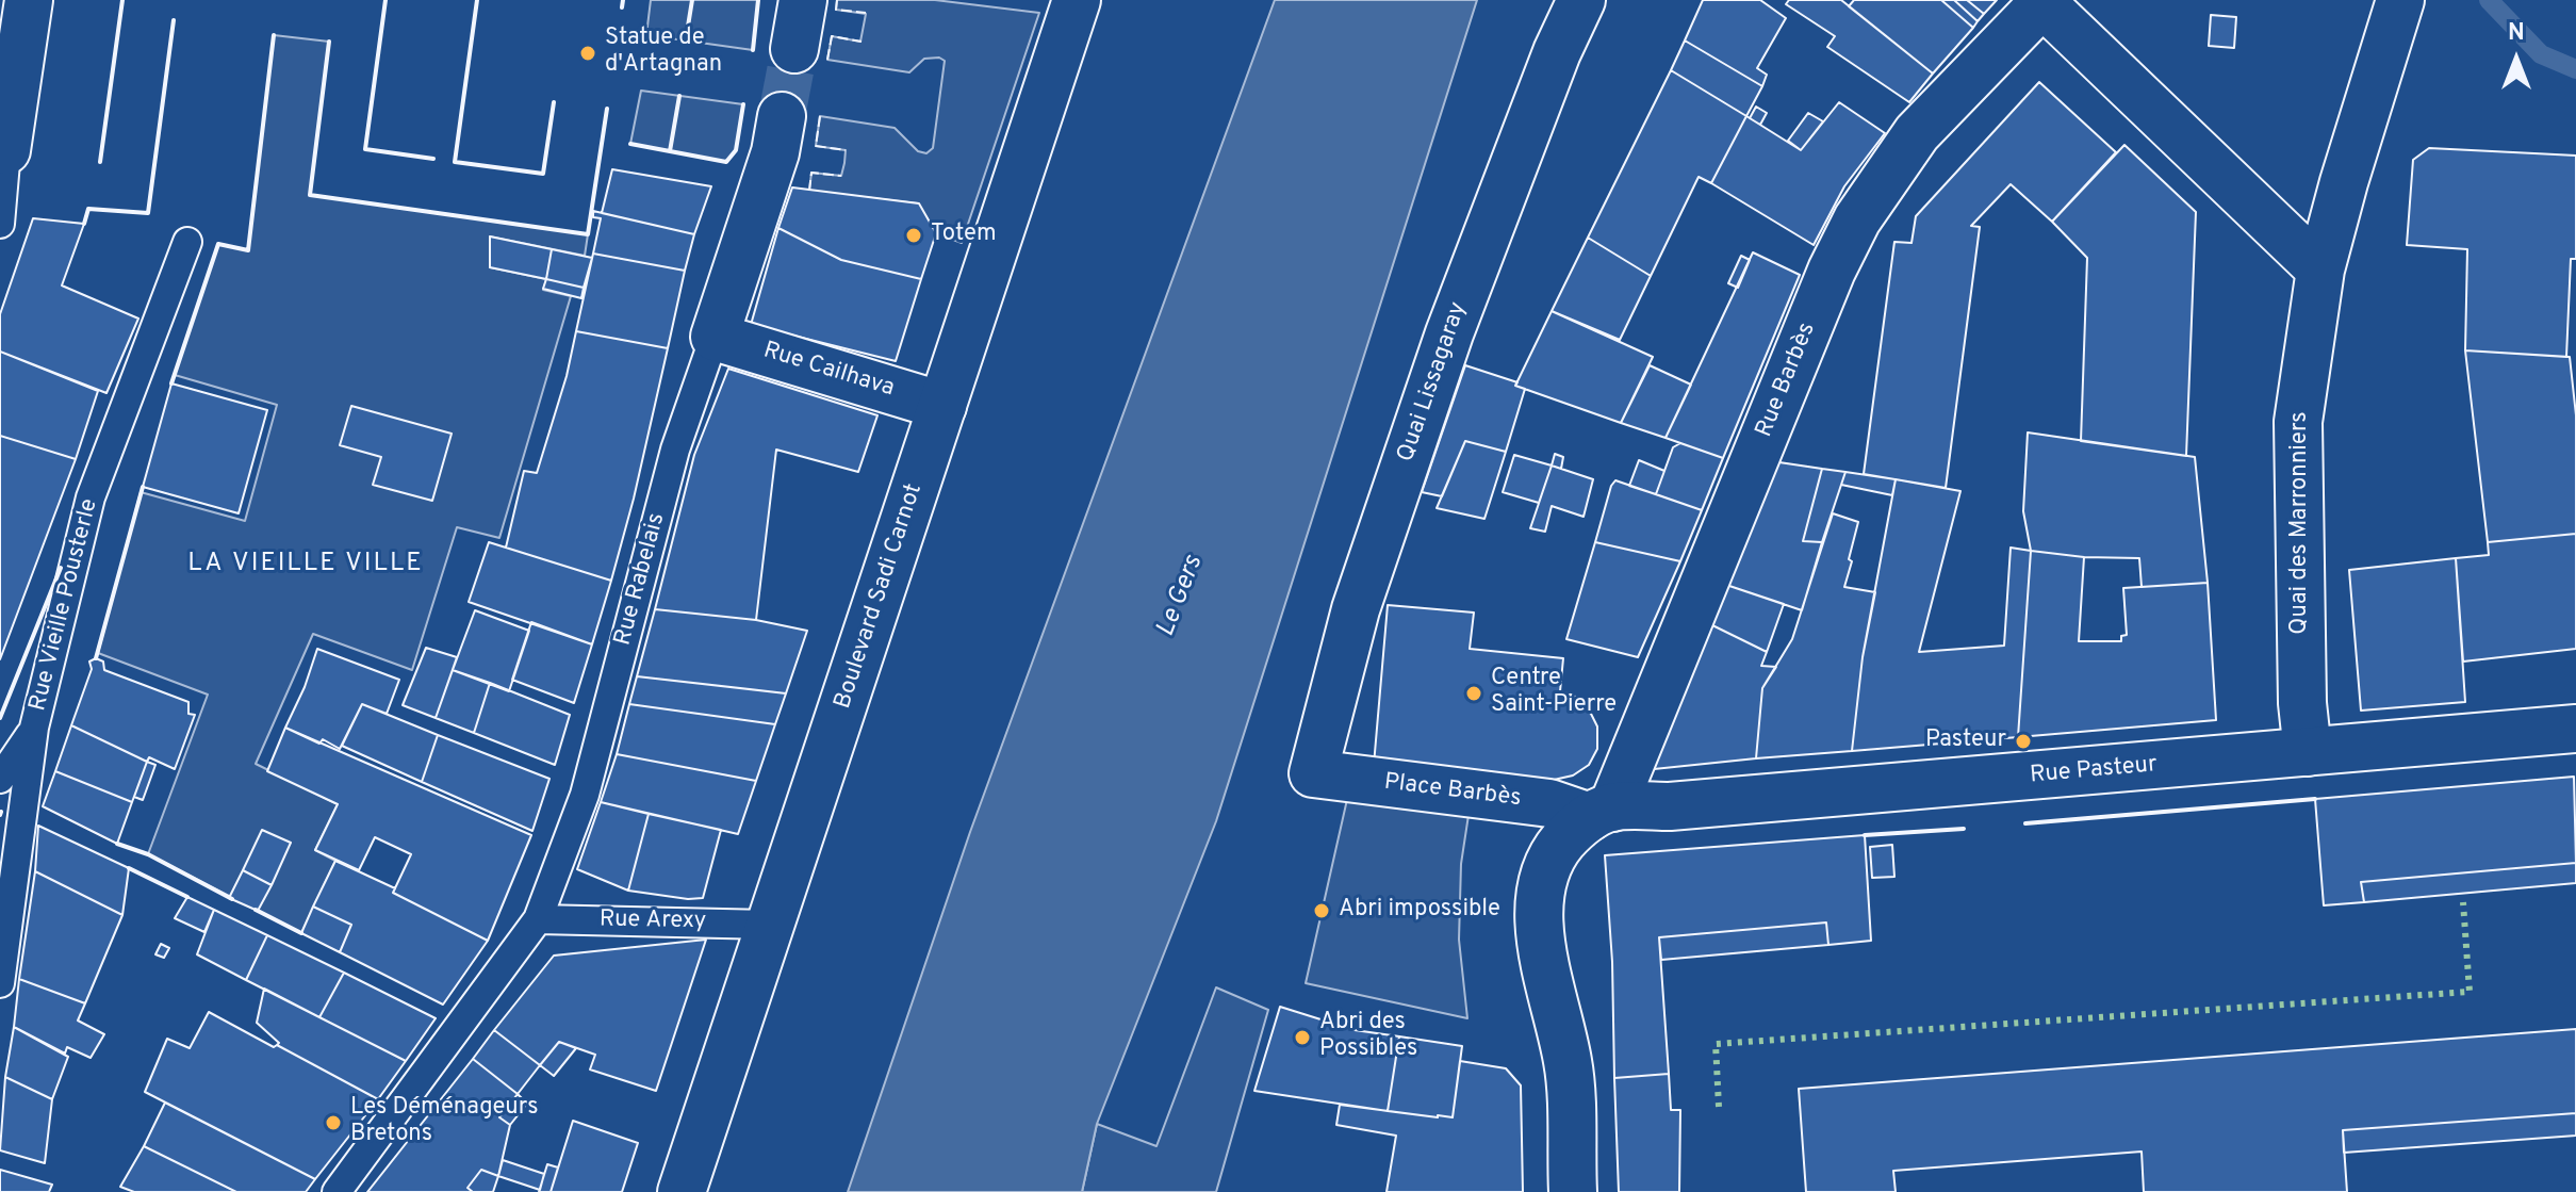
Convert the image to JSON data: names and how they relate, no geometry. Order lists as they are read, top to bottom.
{
  "streets": {
    "street": [
      "Rue Cailhava",
      "Rue Barbès",
      "Quai Lissagaray",
      "Quai des Marronniers",
      "Rue Rabelais",
      "Boulevard Sadi Carnot",
      "Rue Pasteur",
      "Place Barbès"
    ],
    "lane": ["Rue Vieille Pousterle", "Rue Arexy"]
  },
  "crossings": [
    ["Rue Cailhava", "Rue Rabelais"],
    ["Rue Cailhava", "Boulevard Sadi Carnot"],
    ["Rue Barbès", "Quai des Marronniers"],
    ["Rue Barbès", "Rue Pasteur"],
    ["Rue Barbès", "Place Barbès"],
    ["Quai Lissagaray", "Place Barbès"],
    ["Quai des Marronniers", "Rue Pasteur"],
    ["Rue Rabelais", "Rue Arexy"],
    ["Boulevard Sadi Carnot", "Rue Arexy"],
    ["Rue Pasteur", "Place Barbès"]
  ],
  "districts": ["LA VIEILLE VILLE"],
  "water": ["Le Gers"],
  "places": [
    "Statue de d'Artagnan",
    "Totem",
    "Centre Saint-Pierre",
    "Pasteur",
    "Abri impossible",
    "Abri des Possibles",
    "Les Déménageurs Bretons"
  ],
  "north": "top"
}
